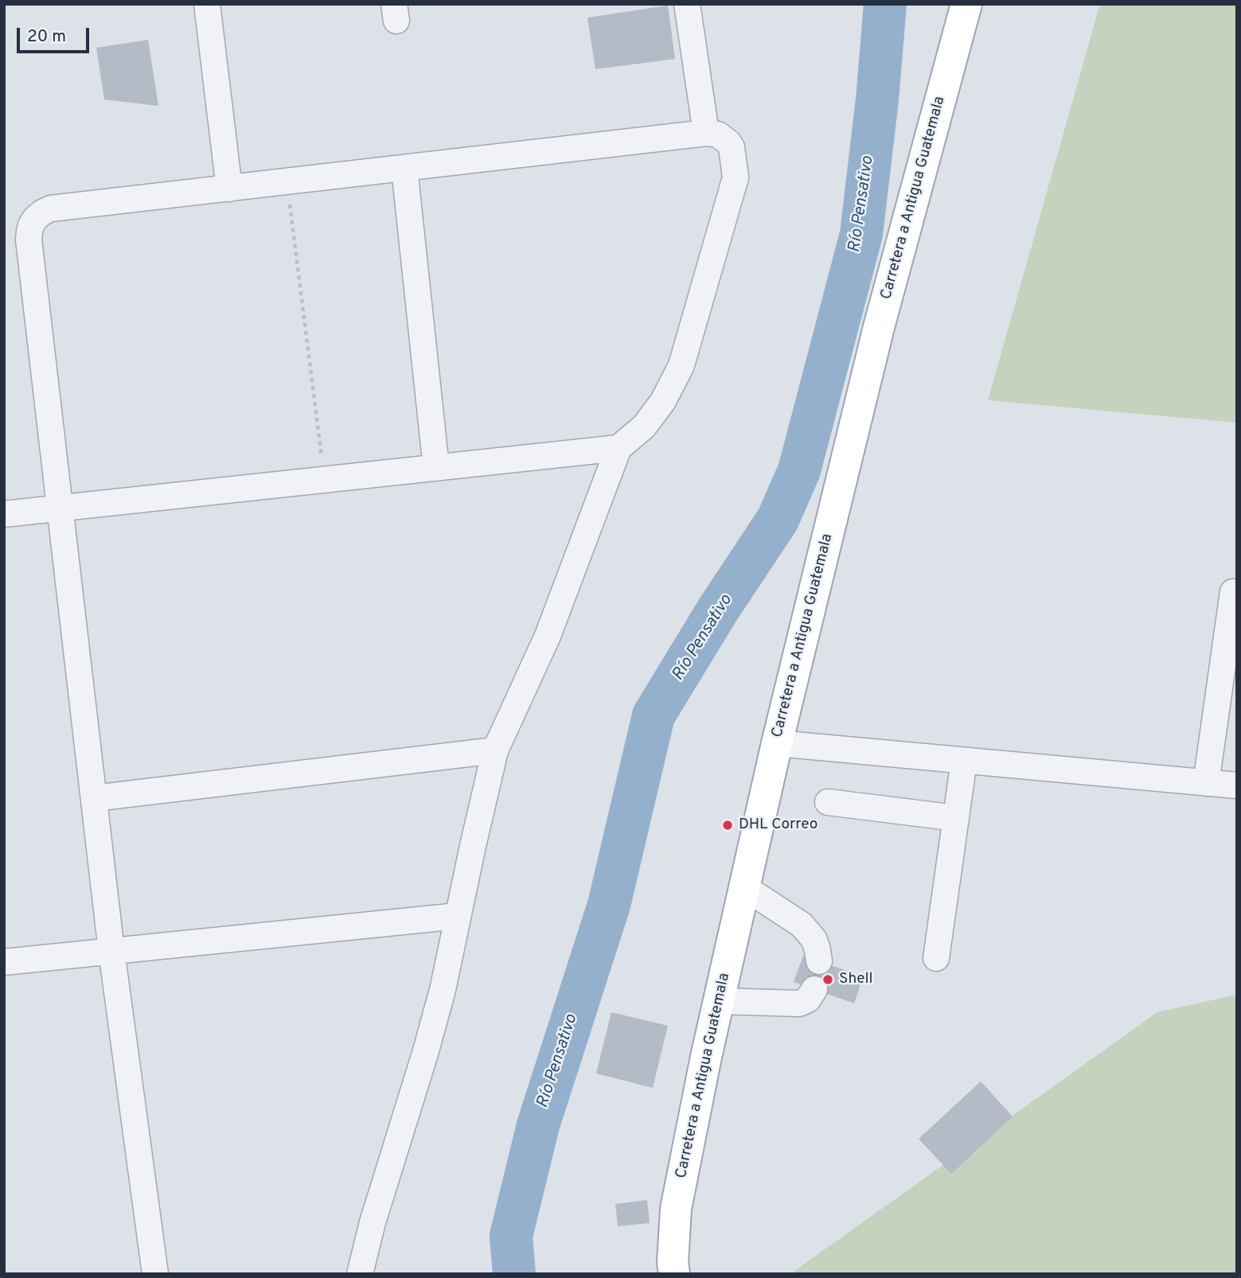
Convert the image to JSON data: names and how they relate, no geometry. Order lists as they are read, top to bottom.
{
  "streets": {
    "main road": ["Carretera a Antigua Guatemala"]
  },
  "water": ["Río Pensativo"],
  "places": ["DHL Correo", "Shell"],
  "scale_bar": "20 m"
}
